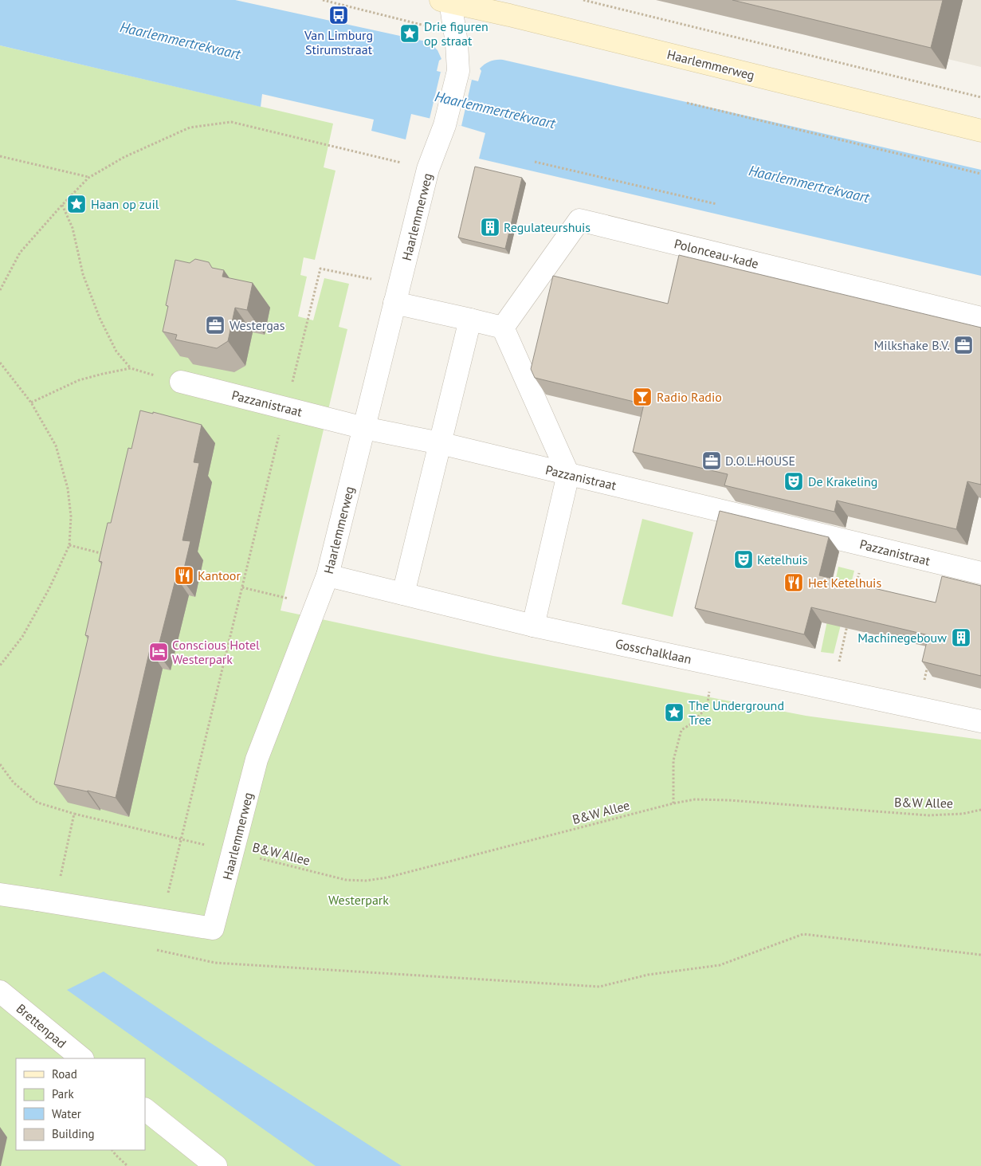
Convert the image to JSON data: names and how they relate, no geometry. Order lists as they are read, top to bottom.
{
  "streets": {
    "main road": ["Haarlemmerweg"],
    "street": [
      "Polonceau-kade",
      "Pazzanistraat",
      "Gosschalklaan",
      "Brettenpad"
    ],
    "path": ["B&W Allee"]
  },
  "crossings": [
    ["Haarlemmerweg", "Pazzanistraat"],
    ["Haarlemmerweg", "Gosschalklaan"],
    ["Haarlemmerweg", "B&W Allee"]
  ],
  "water": ["Haarlemmertrekvaart"],
  "parks": ["Westerpark"],
  "places": {
    "bus stop": ["Van Limburg Stirumstraat"],
    "place": ["Drie figuren op straat", "Haan op zuil", "The Underground Tree"],
    "building": ["Regulateurshuis", "Machinegebouw"],
    "office": ["Westergas", "Milkshake B.V.", "D.O.L.HOUSE"],
    "bar": ["Radio Radio"],
    "theatre": ["De Krakeling", "Ketelhuis"],
    "restaurant": ["Kantoor", "Het Ketelhuis"],
    "hotel": ["Conscious Hotel Westerpark"]
  },
  "legend": [
    "Road",
    "Park",
    "Water",
    "Building"
  ]
}
